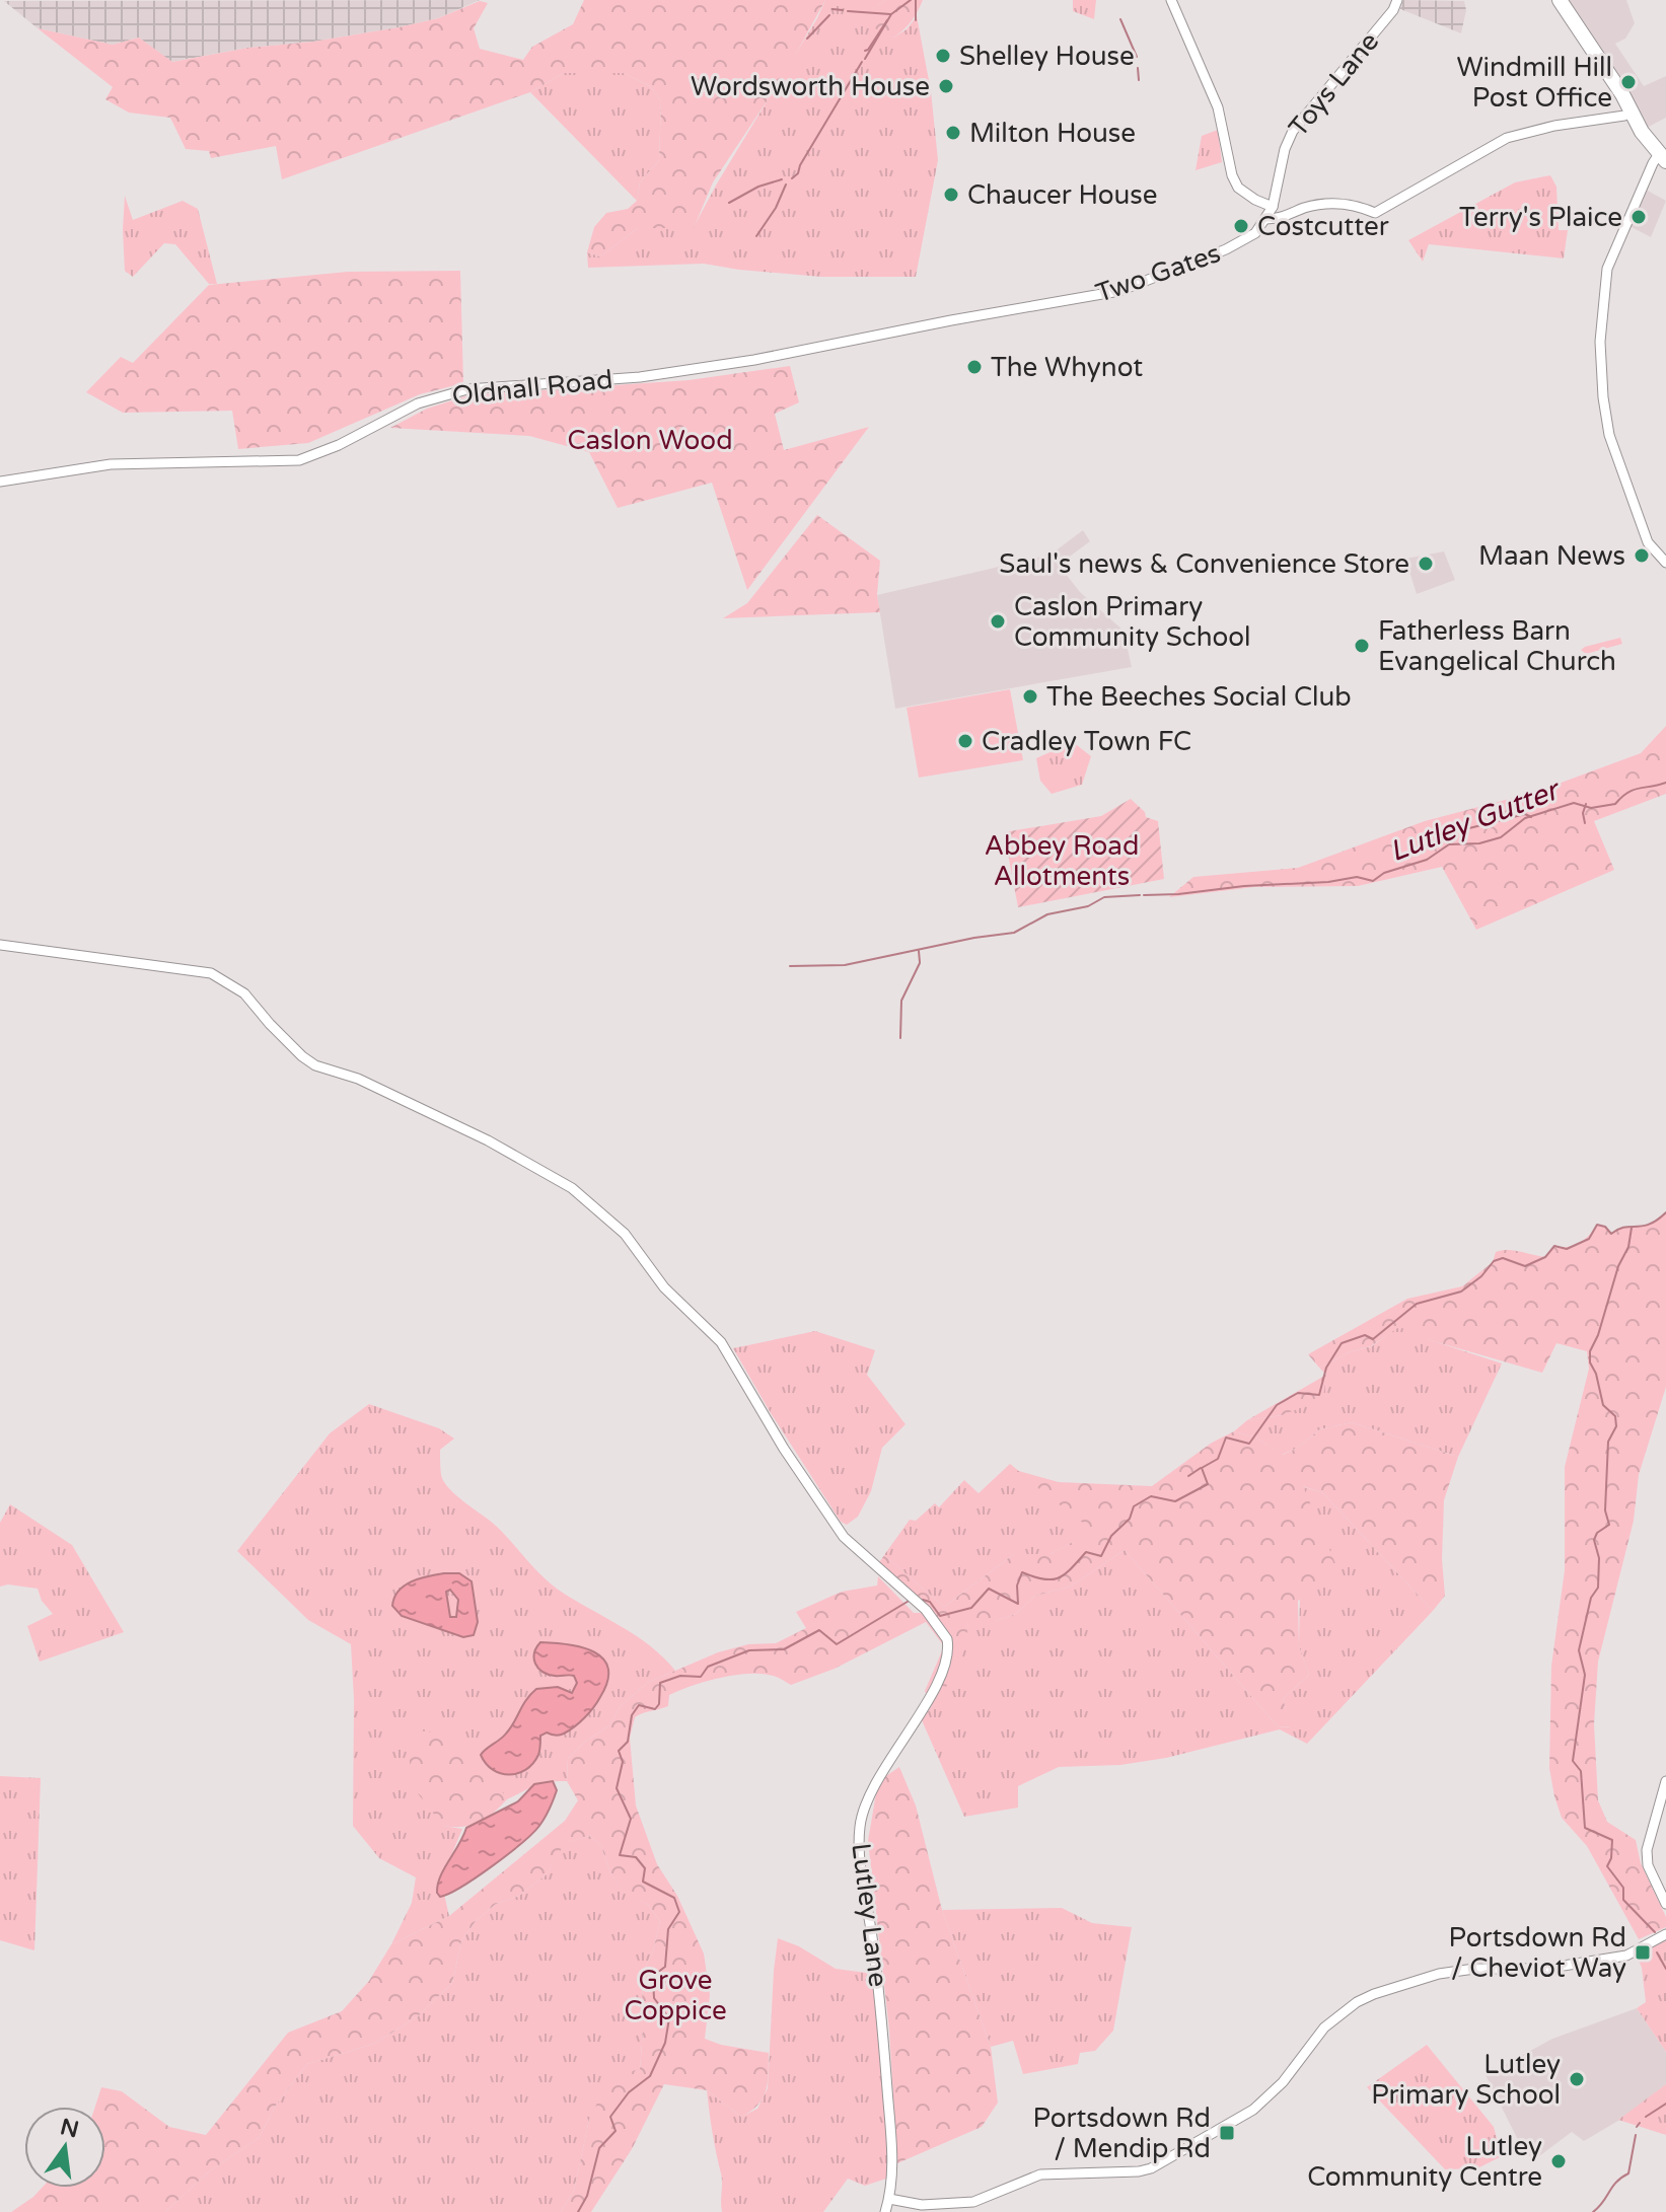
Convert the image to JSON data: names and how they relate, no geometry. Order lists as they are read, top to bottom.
{
  "streets": {
    "street": [
      "Toys Lane",
      "Two Gates",
      "Oldnall Road",
      "Lutley Lane"
    ]
  },
  "crossings": [
    ["Toys Lane", "Two Gates"],
    ["Two Gates", "Oldnall Road"]
  ],
  "water": ["Lutley Gutter"],
  "parks": ["Caslon Wood", "Abbey Road Allotments", "Grove Coppice"],
  "places": {
    "other": [
      "Shelley House",
      "Windmill Hill Post Office",
      "Wordsworth House",
      "Milton House",
      "Chaucer House",
      "Terry's Plaice",
      "Costcutter",
      "The Whynot",
      "Maan News",
      "Saul's news & Convenience Store",
      "Caslon Primary Community School",
      "Fatherless Barn Evangelical Church",
      "The Beeches Social Club",
      "Cradley Town FC",
      "Lutley Primary School",
      "Lutley Community Centre"
    ],
    "transit": ["Portsdown Rd / Cheviot Way", "Portsdown Rd / Mendip Rd"]
  },
  "north": "top"
}
